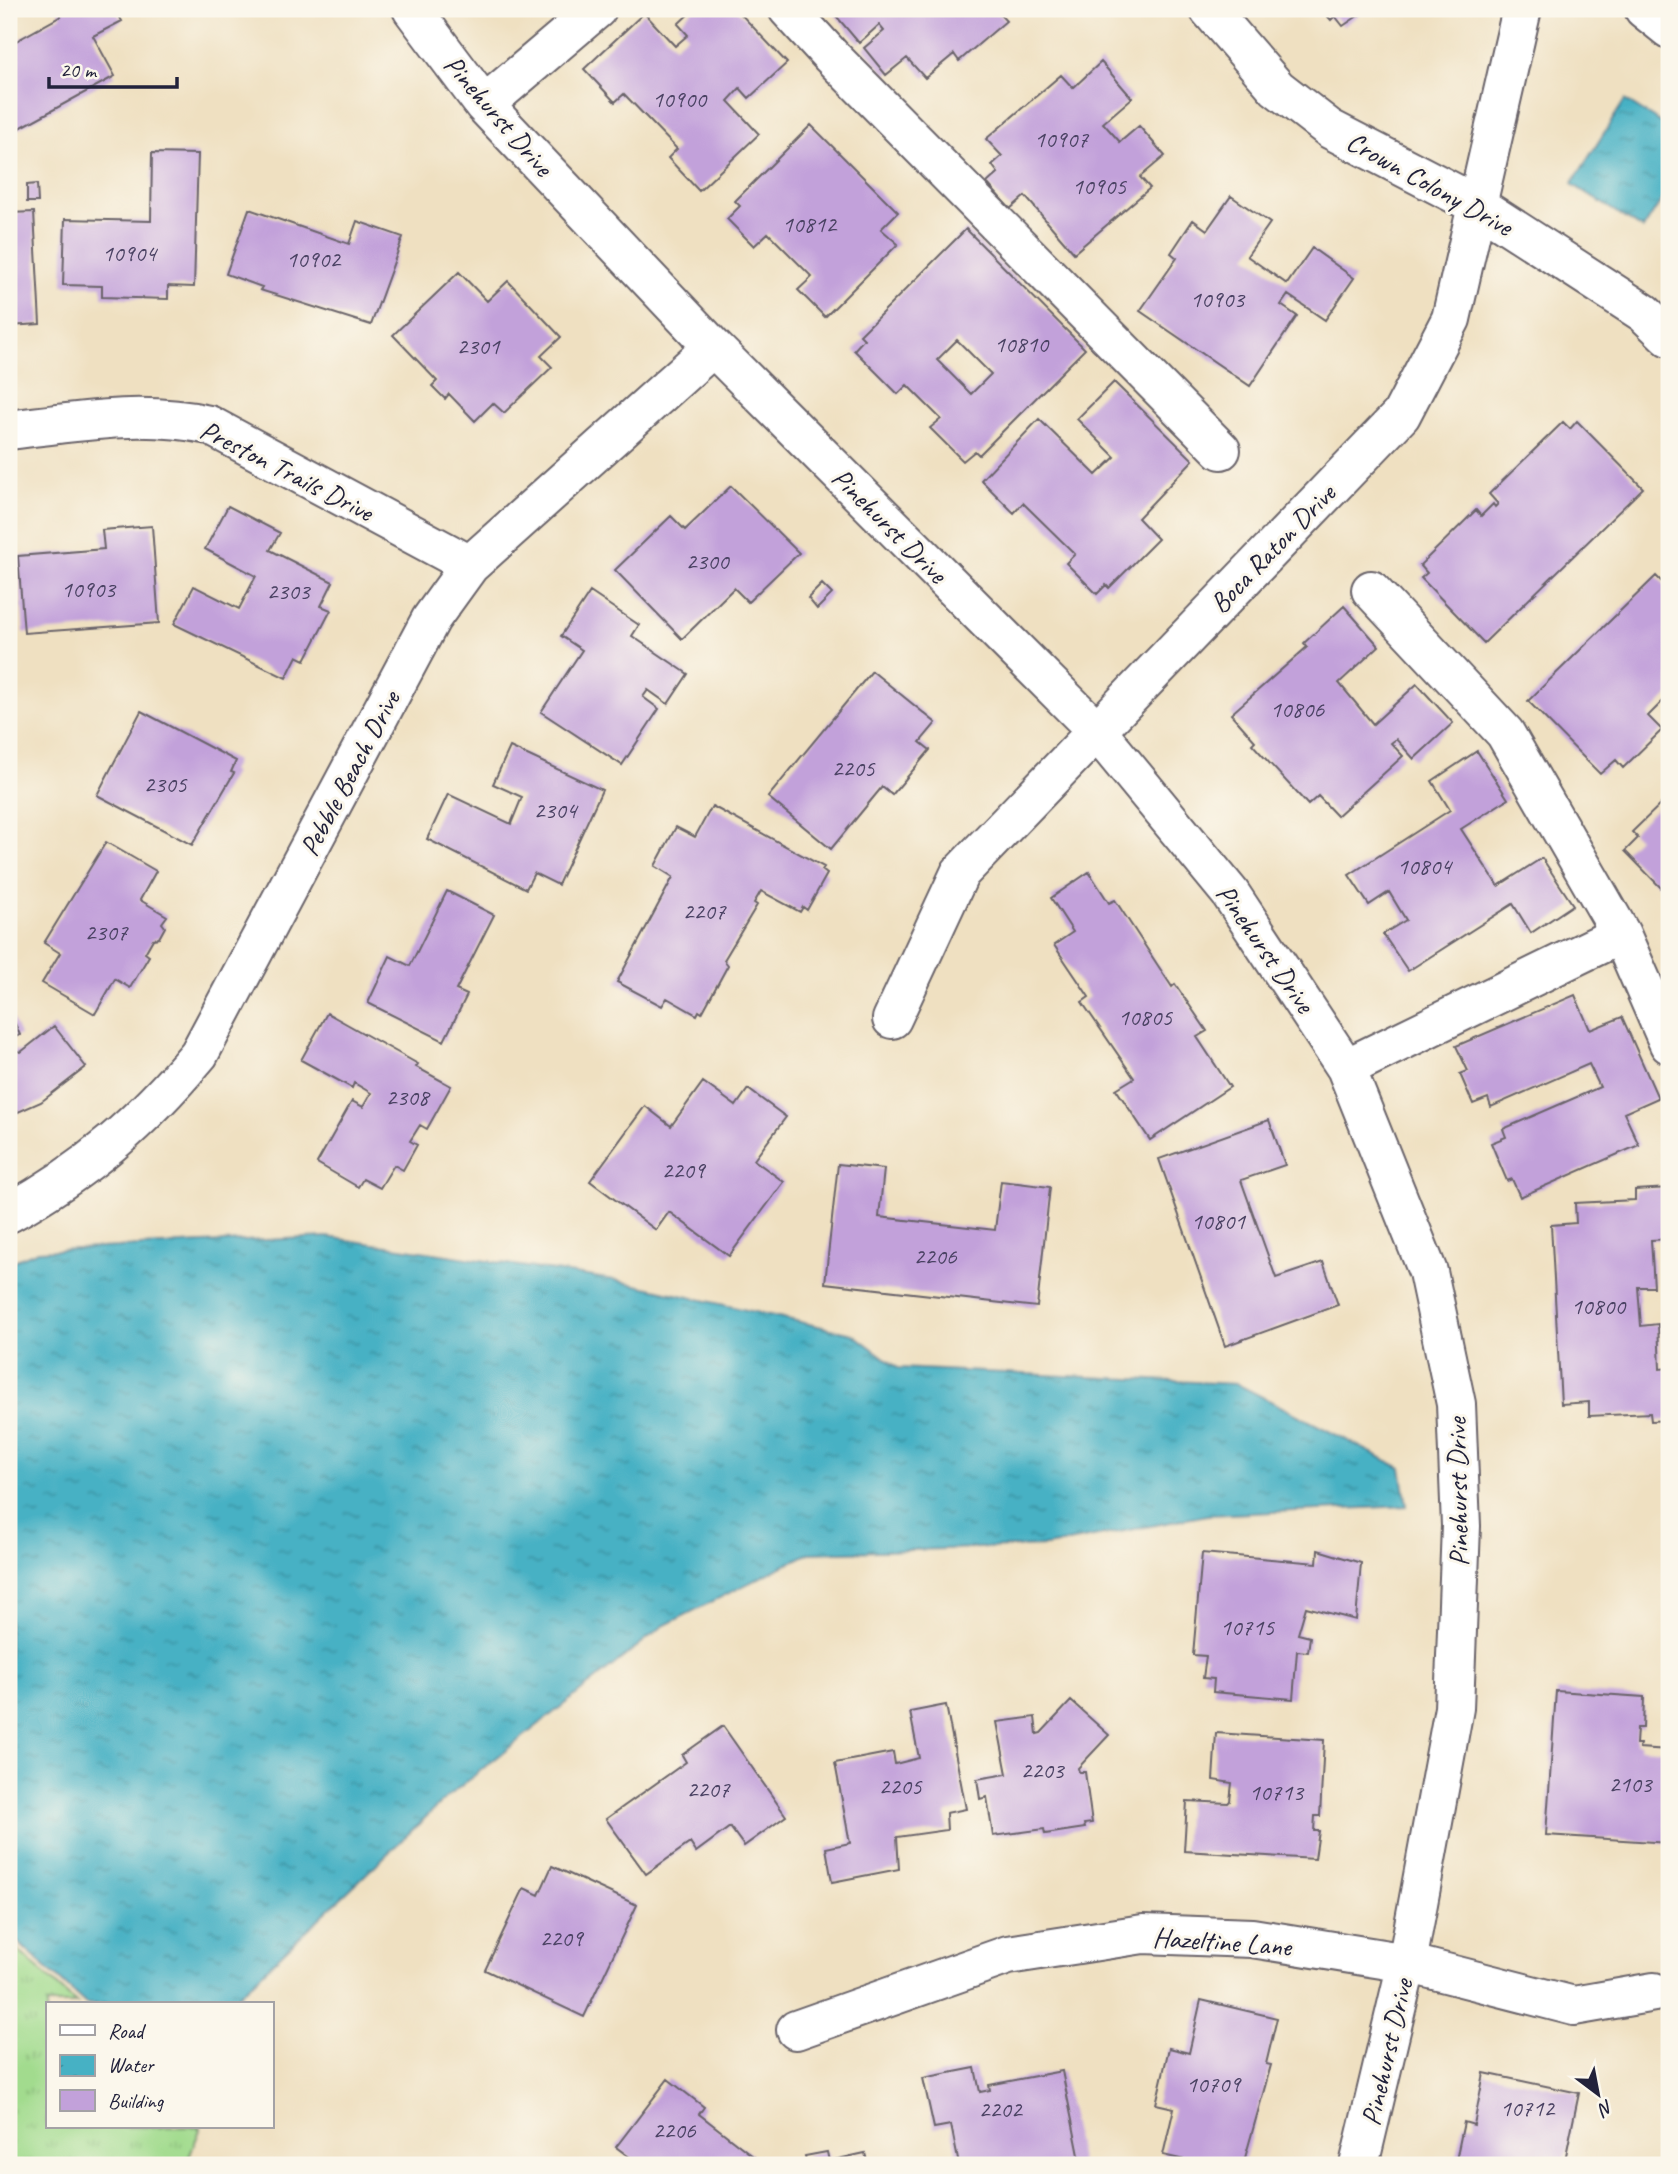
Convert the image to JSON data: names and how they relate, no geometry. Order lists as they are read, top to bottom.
{
  "streets": {
    "street": [
      "Pinehurst Drive",
      "Crown Colony Drive",
      "Preston Trails Drive",
      "Boca Raton Drive",
      "Pebble Beach Drive",
      "Hazeltine Lane"
    ]
  },
  "crossings": [
    ["Pinehurst Drive", "Boca Raton Drive"],
    ["Pinehurst Drive", "Pebble Beach Drive"],
    ["Pinehurst Drive", "Hazeltine Lane"],
    ["Crown Colony Drive", "Boca Raton Drive"],
    ["Preston Trails Drive", "Pebble Beach Drive"]
  ],
  "house_numbers": [
    "10900",
    "10907",
    "10905",
    "10812",
    "10904",
    "10902",
    "10903",
    "10810",
    "2301",
    "2300",
    "10903",
    "2303",
    "10806",
    "2205",
    "2305",
    "2304",
    "10804",
    "2207",
    "2307",
    "10805",
    "2308",
    "2209",
    "10801",
    "2206",
    "10800",
    "10715",
    "2203",
    "2103",
    "2205",
    "2207",
    "10713",
    "2209",
    "10709",
    "10712",
    "2202",
    "2206"
  ],
  "legend": ["Road", "Water", "Building"],
  "scale_bar": "20 m",
  "north": "bottom right"
}
